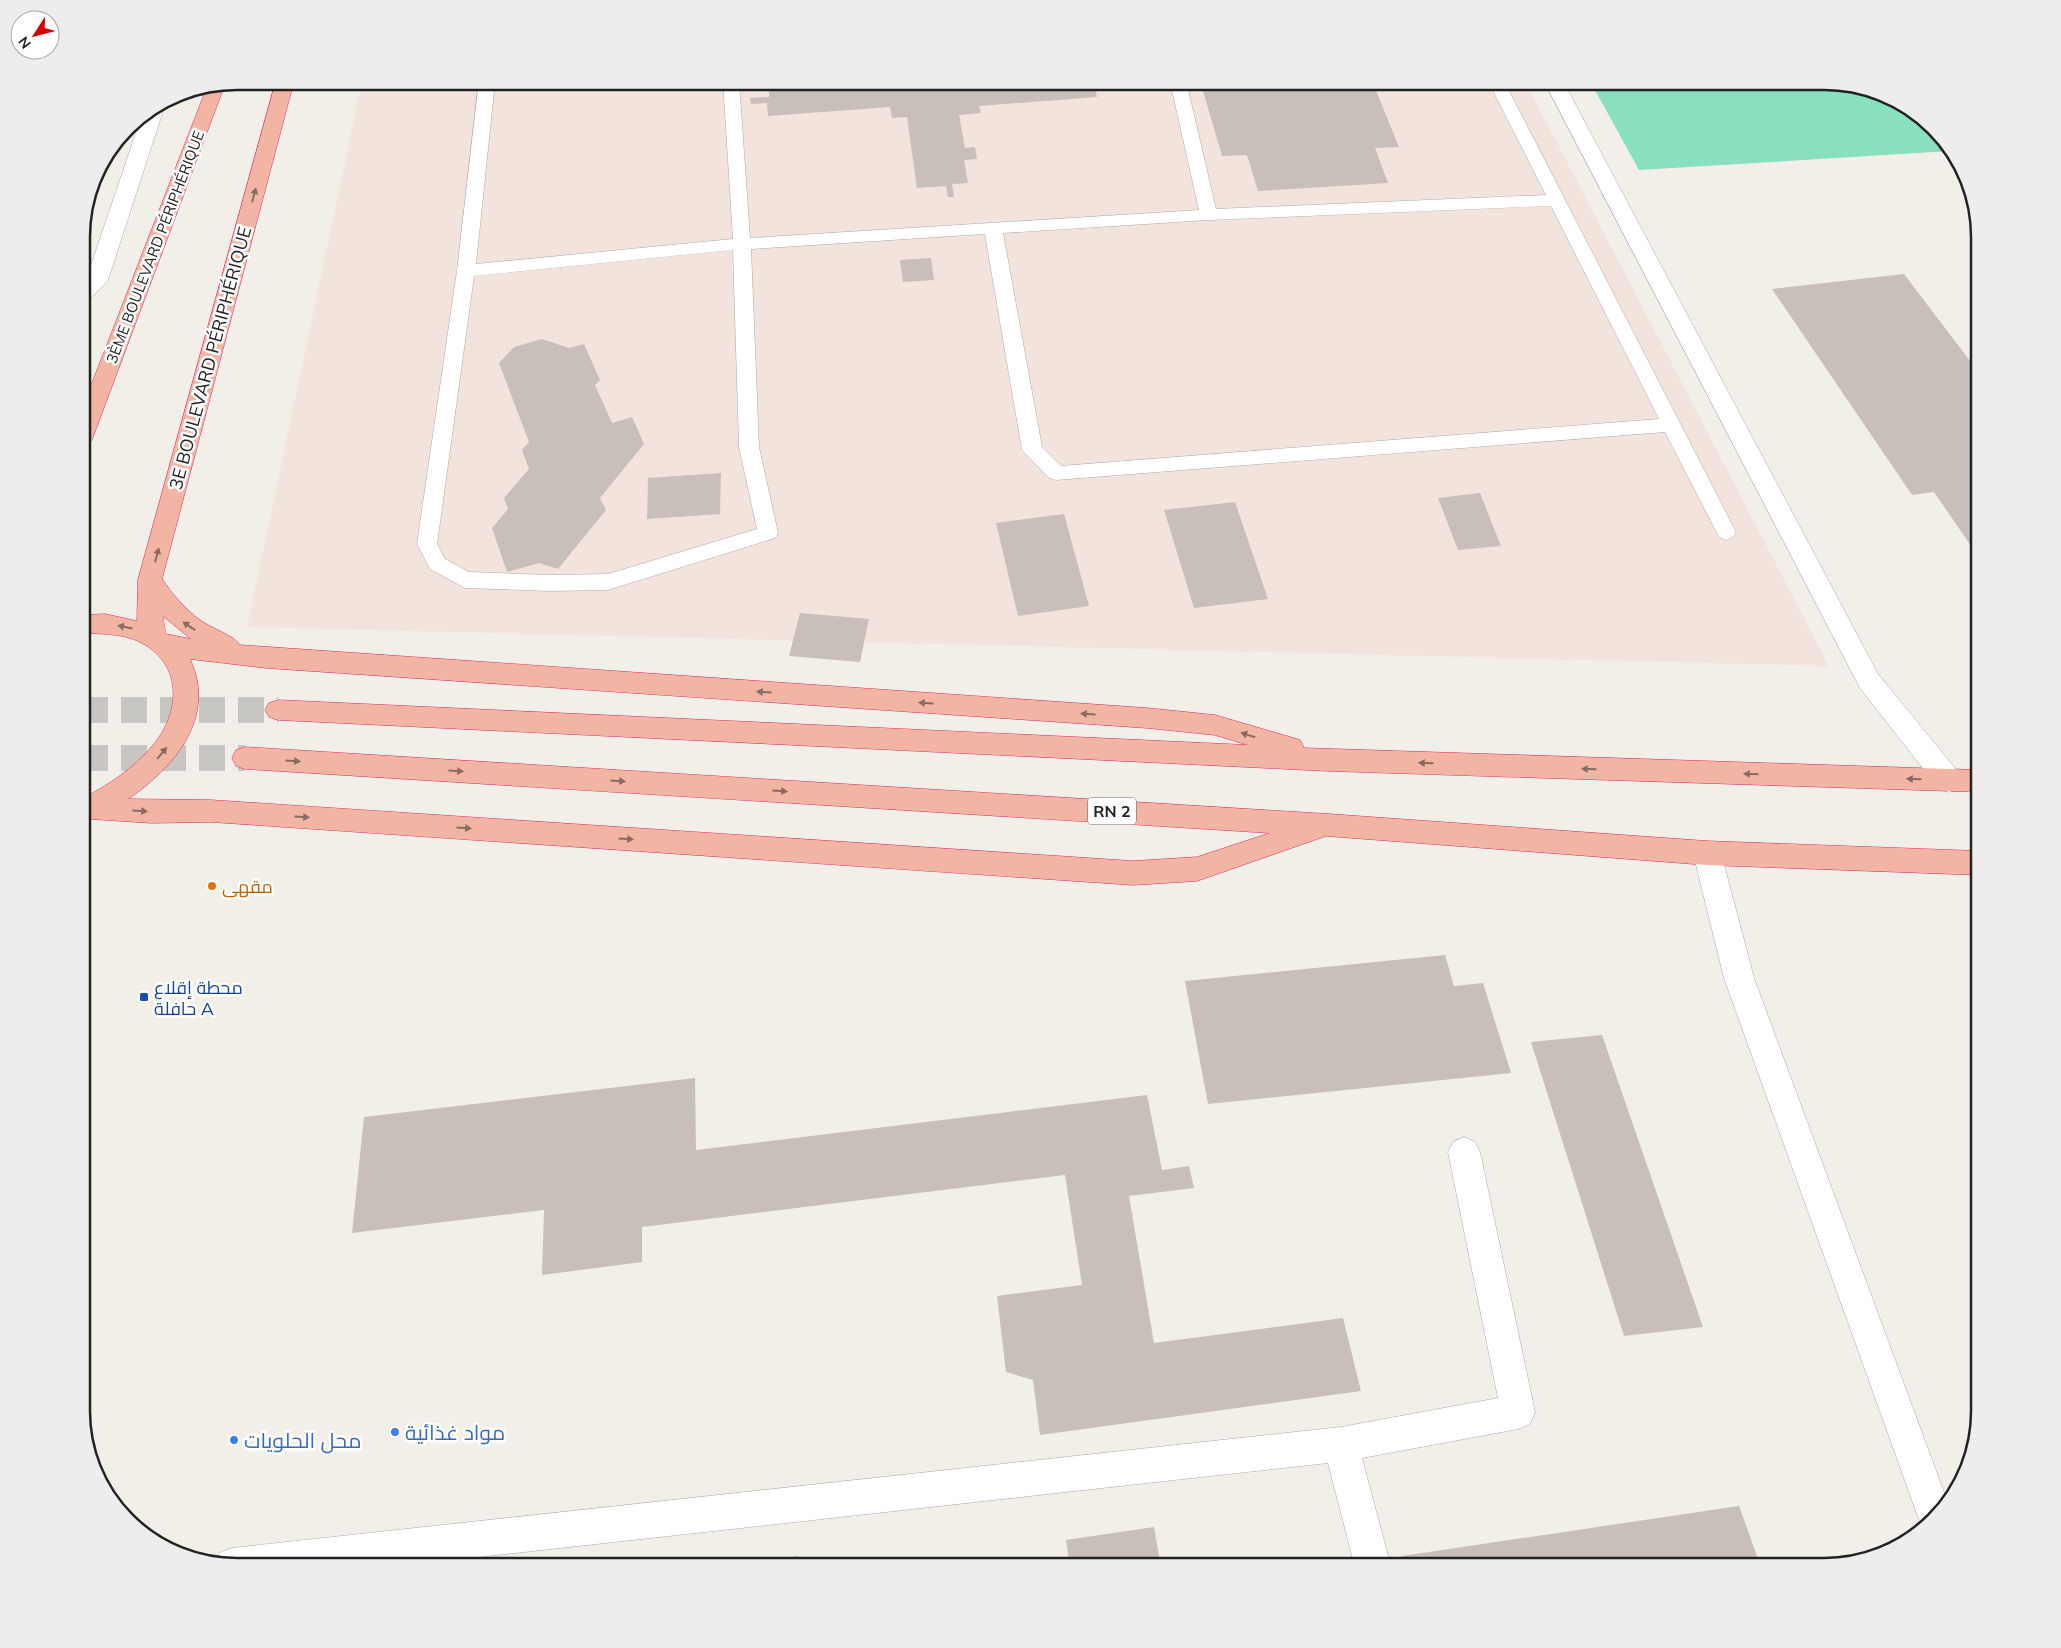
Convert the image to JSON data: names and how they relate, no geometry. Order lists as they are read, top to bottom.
{
  "streets": {
    "highway": ["3ÈME BOULEVARD PÉRIPHÉRIQUE", "3E BOULEVARD PÉRIPHÉRIQUE", "RN 2"]
  },
  "one_way": ["3E BOULEVARD PÉRIPHÉRIQUE"],
  "places": {
    "other": ["مقهى", "مواد غذائية", "محل الحلويات"],
    "transit": ["محطة إقلاع حافلة A"]
  },
  "north": "bottom left"
}
